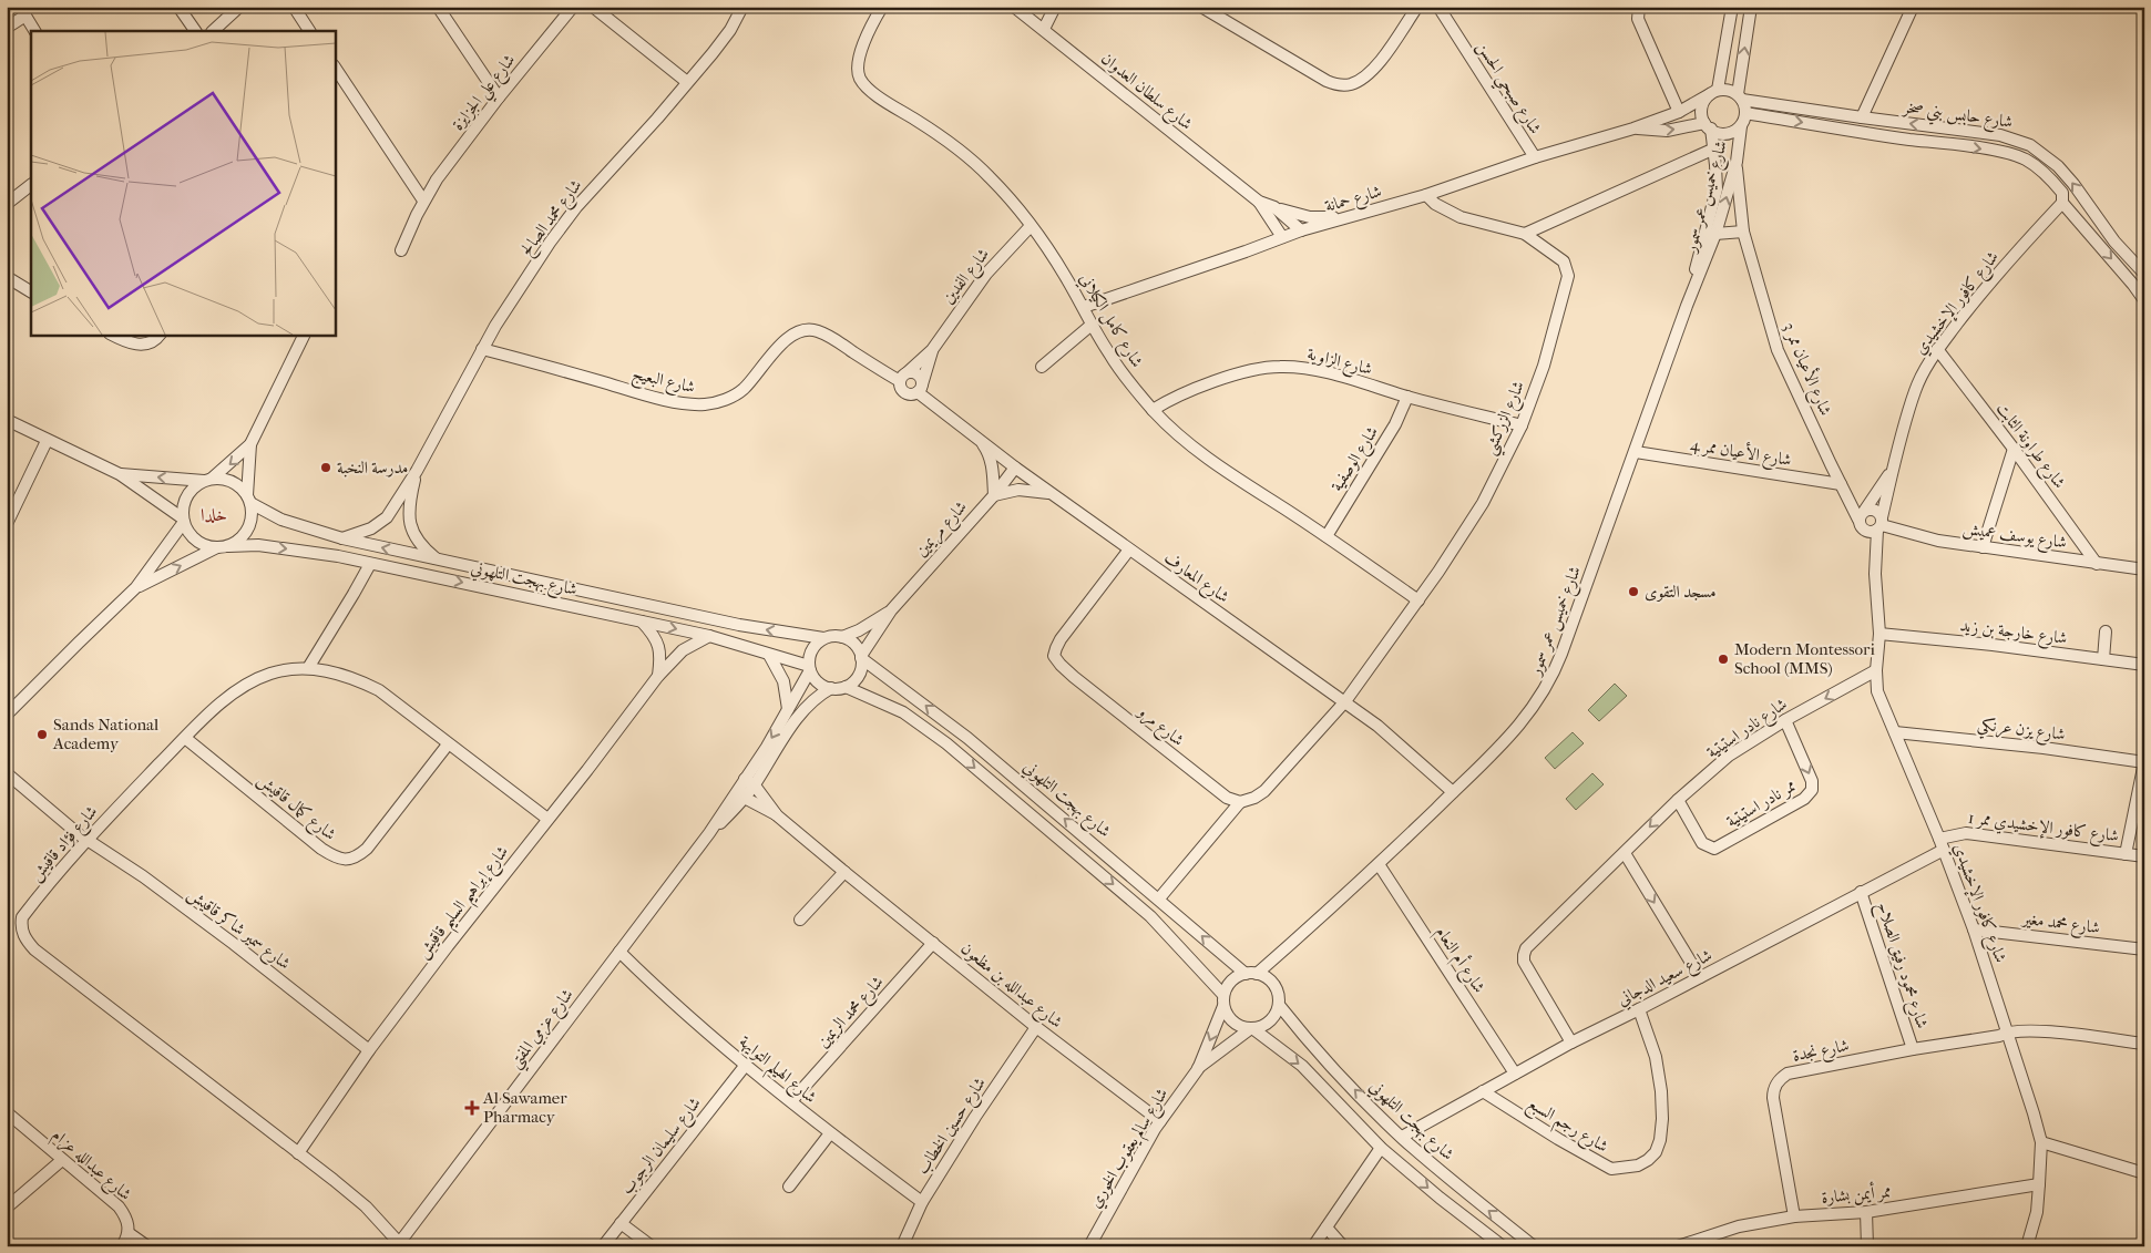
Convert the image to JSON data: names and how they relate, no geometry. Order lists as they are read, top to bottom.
{
  "streets": {
    "street": [
      "شارع صبحي الحسن",
      "شارع سلطان العدوان",
      "شارع علي الجزايزة",
      "شارع حابس بني صخر",
      "شارع خميس عمر سمور",
      "شارع حمانة",
      "شارع محمد الصالح",
      "شارع الفدين",
      "شارع كافور الإخشيدي",
      "شارع كامل الكيلاني",
      "شارع الزاوية",
      "شارع الأعيان ممر 3",
      "شارع البعيج",
      "شارع الزركشي",
      "شارع طراونة الثابت",
      "شارع الأعيان ممر 4",
      "شارع الوصفية",
      "شارع مريمين",
      "شارع يوسف عميش",
      "شارع المعارف",
      "شارع بهجت التلهوني",
      "شارع خارجة بن زيد",
      "شارع مرو",
      "شارع نادر استيتية",
      "شارع يزن عرنكي",
      "ممر نادر استيتية",
      "شارع كمال قاقيش",
      "شارع كافور الإخشيدي ممر 1",
      "شارع فؤاد قاقيش",
      "شارع إبراهيم السليم قاقيش",
      "شارع محمد مغير",
      "شارع سمير شاكر قاقيش",
      "شارع أم النعام",
      "شارع محمود رفيق الصلاح",
      "شارع سعيد الدجاني",
      "شارع عبدالله بن مظعون",
      "شارع محمد الريمين",
      "شارع عزمي المفتي",
      "شارع نجدة",
      "شارع الهيلم التوايهة",
      "شارع رجم السبع",
      "شارع حسين الخطاب",
      "شارع سليمان الرجوب",
      "شارع سالم يعقوب الخوري",
      "شارع عبدالله عزام",
      "ممر أيمن بشارة"
    ]
  },
  "crossings": [
    ["شارع صبحي الحسن", "شارع حمانة"],
    ["شارع سلطان العدوان", "شارع حمانة"],
    ["شارع حابس بني صخر", "شارع خميس عمر سمور"],
    ["شارع حابس بني صخر", "شارع حمانة"],
    ["شارع حابس بني صخر", "شارع كافور الإخشيدي"],
    ["شارع خميس عمر سمور", "شارع حمانة"],
    ["شارع خميس عمر سمور", "شارع الأعيان ممر 3"],
    ["شارع خميس عمر سمور", "شارع الأعيان ممر 4"],
    ["شارع خميس عمر سمور", "شارع المعارف"],
    ["شارع خميس عمر سمور", "شارع بهجت التلهوني"],
    ["شارع خميس عمر سمور", "شارع أم النعام"],
    ["شارع خميس عمر سمور", "شارع سالم يعقوب الخوري"],
    ["شارع حمانة", "شارع كامل الكيلاني"],
    ["شارع حمانة", "شارع الزركشي"],
    ["شارع محمد الصالح", "شارع البعيج"],
    ["شارع محمد الصالح", "شارع بهجت التلهوني"],
    ["شارع الفدين", "شارع كامل الكيلاني"],
    ["شارع الفدين", "شارع البعيج"],
    ["شارع الفدين", "شارع المعارف"],
    ["شارع كافور الإخشيدي", "شارع الأعيان ممر 3"],
    ["شارع كافور الإخشيدي", "شارع طراونة الثابت"],
    ["شارع كافور الإخشيدي", "شارع يوسف عميش"],
    ["شارع كافور الإخشيدي", "شارع خارجة بن زيد"],
    ["شارع كافور الإخشيدي", "شارع نادر استيتية"],
    ["شارع كافور الإخشيدي", "شارع يزن عرنكي"],
    ["شارع كافور الإخشيدي", "شارع كافور الإخشيدي ممر 1"],
    ["شارع كافور الإخشيدي", "شارع محمد مغير"],
    ["شارع كافور الإخشيدي", "شارع سعيد الدجاني"],
    ["شارع كافور الإخشيدي", "شارع نجدة"],
    ["شارع كافور الإخشيدي", "ممر أيمن بشارة"],
    ["شارع كامل الكيلاني", "شارع الزاوية"],
    ["شارع كامل الكيلاني", "شارع الزركشي"],
    ["شارع كامل الكيلاني", "شارع الوصفية"],
    ["شارع الزاوية", "شارع الزركشي"],
    ["شارع الزاوية", "شارع الوصفية"],
    ["شارع الأعيان ممر 3", "شارع الأعيان ممر 4"],
    ["شارع الأعيان ممر 3", "شارع يوسف عميش"],
    ["شارع الزركشي", "شارع المعارف"],
    ["شارع طراونة الثابت", "شارع يوسف عميش"],
    ["شارع مريمين", "شارع المعارف"],
    ["شارع مريمين", "شارع بهجت التلهوني"],
    ["شارع مريمين", "شارع عزمي المفتي"],
    ["شارع المعارف", "شارع مرو"],
    ["شارع بهجت التلهوني", "شارع إبراهيم السليم قاقيش"],
    ["شارع بهجت التلهوني", "شارع سعيد الدجاني"],
    ["شارع بهجت التلهوني", "شارع عزمي المفتي"],
    ["شارع بهجت التلهوني", "شارع سالم يعقوب الخوري"],
    ["شارع نادر استيتية", "ممر نادر استيتية"],
    ["شارع نادر استيتية", "شارع سعيد الدجاني"],
    ["شارع كمال قاقيش", "شارع فؤاد قاقيش"],
    ["شارع فؤاد قاقيش", "شارع إبراهيم السليم قاقيش"],
    ["شارع فؤاد قاقيش", "شارع سمير شاكر قاقيش"],
    ["شارع فؤاد قاقيش", "شارع عزمي المفتي"],
    ["شارع إبراهيم السليم قاقيش", "شارع سمير شاكر قاقيش"],
    ["شارع أم النعام", "شارع سعيد الدجاني"],
    ["شارع محمود رفيق الصلاح", "شارع سعيد الدجاني"],
    ["شارع محمود رفيق الصلاح", "شارع نجدة"],
    ["شارع سعيد الدجاني", "شارع رجم السبع"],
    ["شارع عبدالله بن مظعون", "شارع محمد الريمين"],
    ["شارع عبدالله بن مظعون", "شارع عزمي المفتي"],
    ["شارع عبدالله بن مظعون", "شارع حسين الخطاب"],
    ["شارع عبدالله بن مظعون", "شارع سالم يعقوب الخوري"],
    ["شارع محمد الريمين", "شارع الهيلم التوايهة"],
    ["شارع عزمي المفتي", "شارع الهيلم التوايهة"],
    ["شارع نجدة", "ممر أيمن بشارة"],
    ["شارع الهيلم التوايهة", "شارع حسين الخطاب"],
    ["شارع الهيلم التوايهة", "شارع سليمان الرجوب"]
  ],
  "districts": ["خلدا"],
  "places": {
    "other": [
      "مدرسة النخبة",
      "مسجد التقوى",
      "Modern Montessori School (MMS)",
      "Sands National Academy"
    ],
    "health": ["Al Sawamer Pharmacy"]
  }
}
